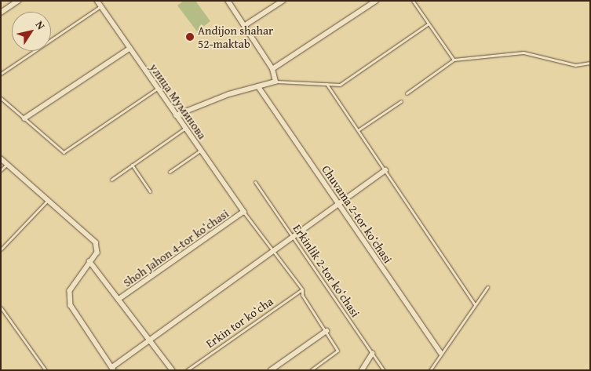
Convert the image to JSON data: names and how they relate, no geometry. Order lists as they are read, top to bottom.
{
  "streets": {
    "street": ["улица Муминова", "Chuvama 2-tor koʻchasi", "Shoh Jahon 4-tor koʻchasi"],
    "lane": ["Erkinlik 2-tor koʻchasi", "Erkin tor koʻcha"]
  },
  "crossings": [
    ["улица Муминова", "Shoh Jahon 4-tor koʻchasi"]
  ],
  "places": ["Andijon shahar 52-maktab"],
  "north": "top right"
}
